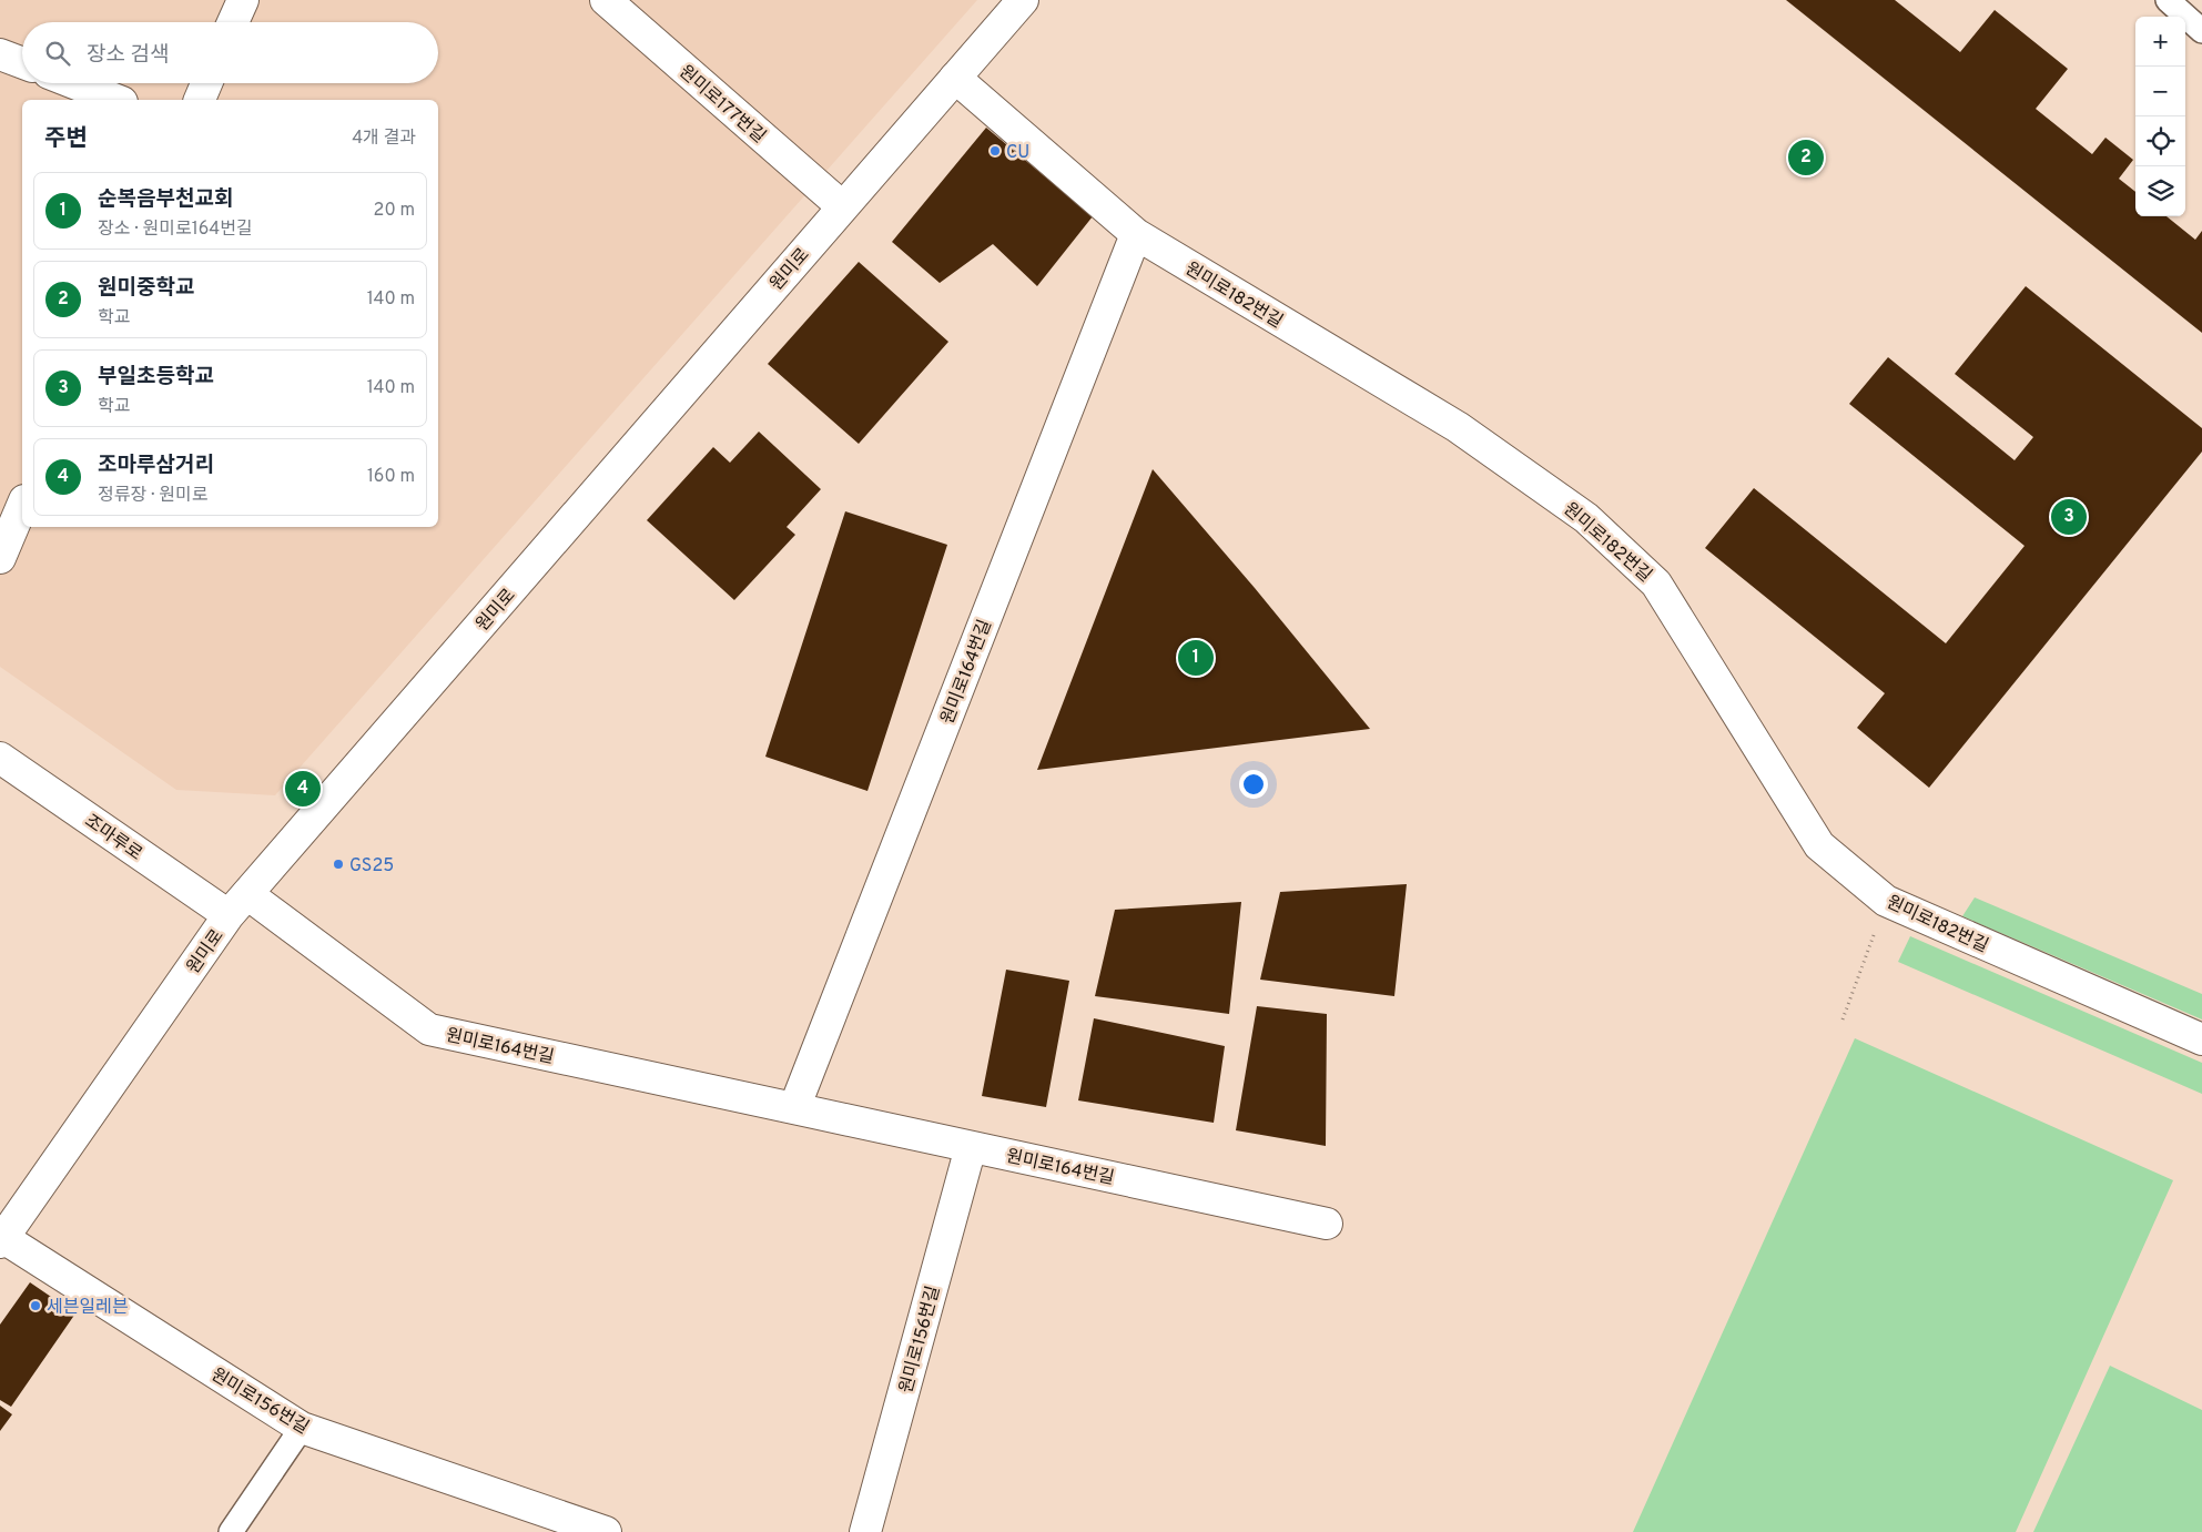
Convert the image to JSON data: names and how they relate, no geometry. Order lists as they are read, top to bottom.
{
  "streets": {
    "street": [
      "원미로177번길",
      "원미로",
      "원미로182번길",
      "원미로164번길",
      "조마루로",
      "원미로156번길"
    ]
  },
  "crossings": [
    ["원미로177번길", "원미로"],
    ["원미로", "원미로182번길"],
    ["원미로", "원미로164번길"],
    ["원미로", "조마루로"],
    ["원미로", "원미로156번길"],
    ["원미로182번길", "원미로164번길"],
    ["원미로164번길", "조마루로"],
    ["원미로164번길", "원미로156번길"]
  ],
  "places": ["CU", "GS25", "세븐일레븐"],
  "page": {
    "map_buttons": ["+", "−"],
    "search": "장소 검색",
    "heading": ["주변", "4개 결과"],
    "pins": [
      "2",
      "3",
      "1",
      "4"
    ],
    "list": [
      {
        "mark": "1",
        "name": "순복음부천교회",
        "note": "장소 · 원미로164번길",
        "value": "20 m"
      },
      {
        "mark": "2",
        "name": "원미중학교",
        "note": "학교",
        "value": "140 m"
      },
      {
        "mark": "3",
        "name": "부일초등학교",
        "note": "학교",
        "value": "140 m"
      },
      {
        "mark": "4",
        "name": "조마루삼거리",
        "note": "정류장 · 원미로",
        "value": "160 m"
      }
    ]
  }
}
